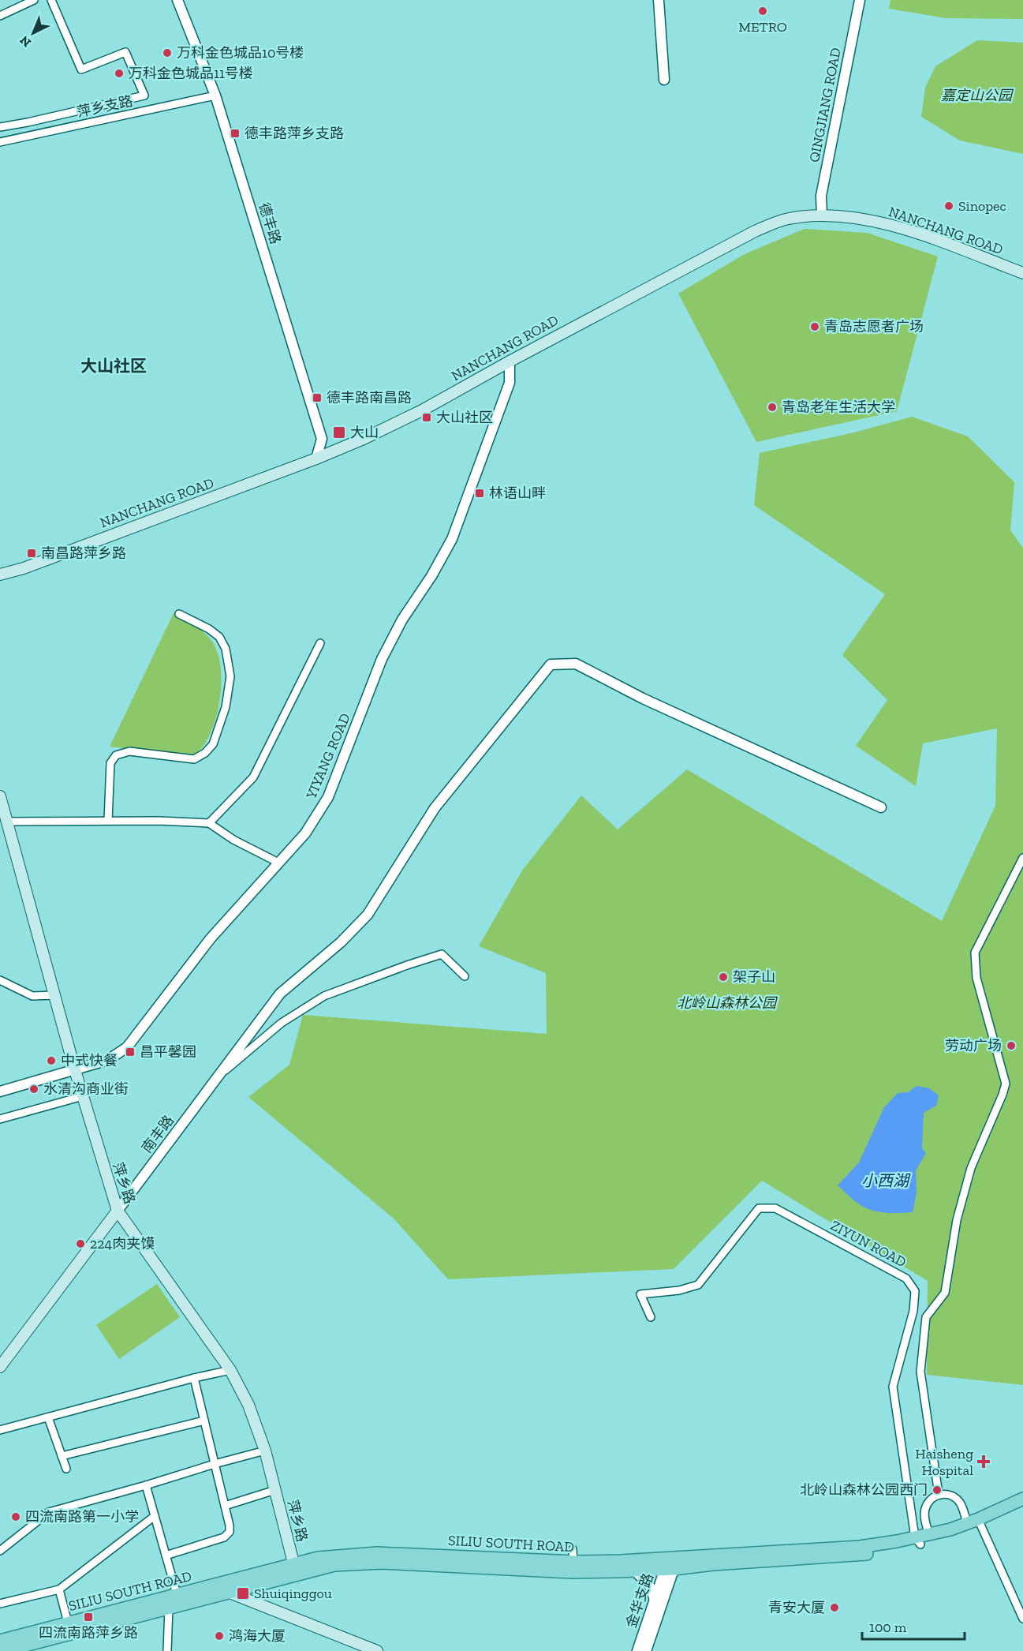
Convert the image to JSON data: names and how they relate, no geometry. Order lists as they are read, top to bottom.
{
  "streets": {
    "main road": ["NANCHANG ROAD", "萍乡路", "SILIU SOUTH ROAD"],
    "street": [
      "QINGJIANG ROAD",
      "萍乡支路",
      "德丰路",
      "YIYANG ROAD",
      "南丰路",
      "ZIYUN ROAD",
      "金华支路"
    ]
  },
  "crossings": [
    ["QINGJIANG ROAD", "NANCHANG ROAD"],
    ["萍乡支路", "德丰路"],
    ["德丰路", "NANCHANG ROAD"],
    ["NANCHANG ROAD", "YIYANG ROAD"],
    ["YIYANG ROAD", "萍乡路"],
    ["南丰路", "萍乡路"],
    ["萍乡路", "SILIU SOUTH ROAD"],
    ["ZIYUN ROAD", "SILIU SOUTH ROAD"],
    ["SILIU SOUTH ROAD", "金华支路"]
  ],
  "districts": ["大山社区"],
  "water": ["小西湖"],
  "parks": ["嘉定山公园", "北岭山森林公园"],
  "places": {
    "other": [
      "METRO",
      "万科金色城品10号楼",
      "万科金色城品11号楼",
      "Sinopec",
      "青岛志愿者广场",
      "青岛老年生活大学",
      "架子山",
      "劳动广场",
      "中式快餐",
      "水清沟商业街",
      "224肉夹馍",
      "北岭山森林公园西门",
      "四流南路第一小学",
      "青安大厦",
      "鸿海大厦"
    ],
    "transit": [
      "德丰路萍乡支路",
      "德丰路南昌路",
      "大山社区",
      "大山",
      "林语山畔",
      "南昌路萍乡路",
      "昌平馨园",
      "Shuiqinggou",
      "四流南路萍乡路"
    ],
    "health": ["Haisheng Hospital"]
  },
  "scale_bar": "100 m",
  "north": "bottom left"
}
